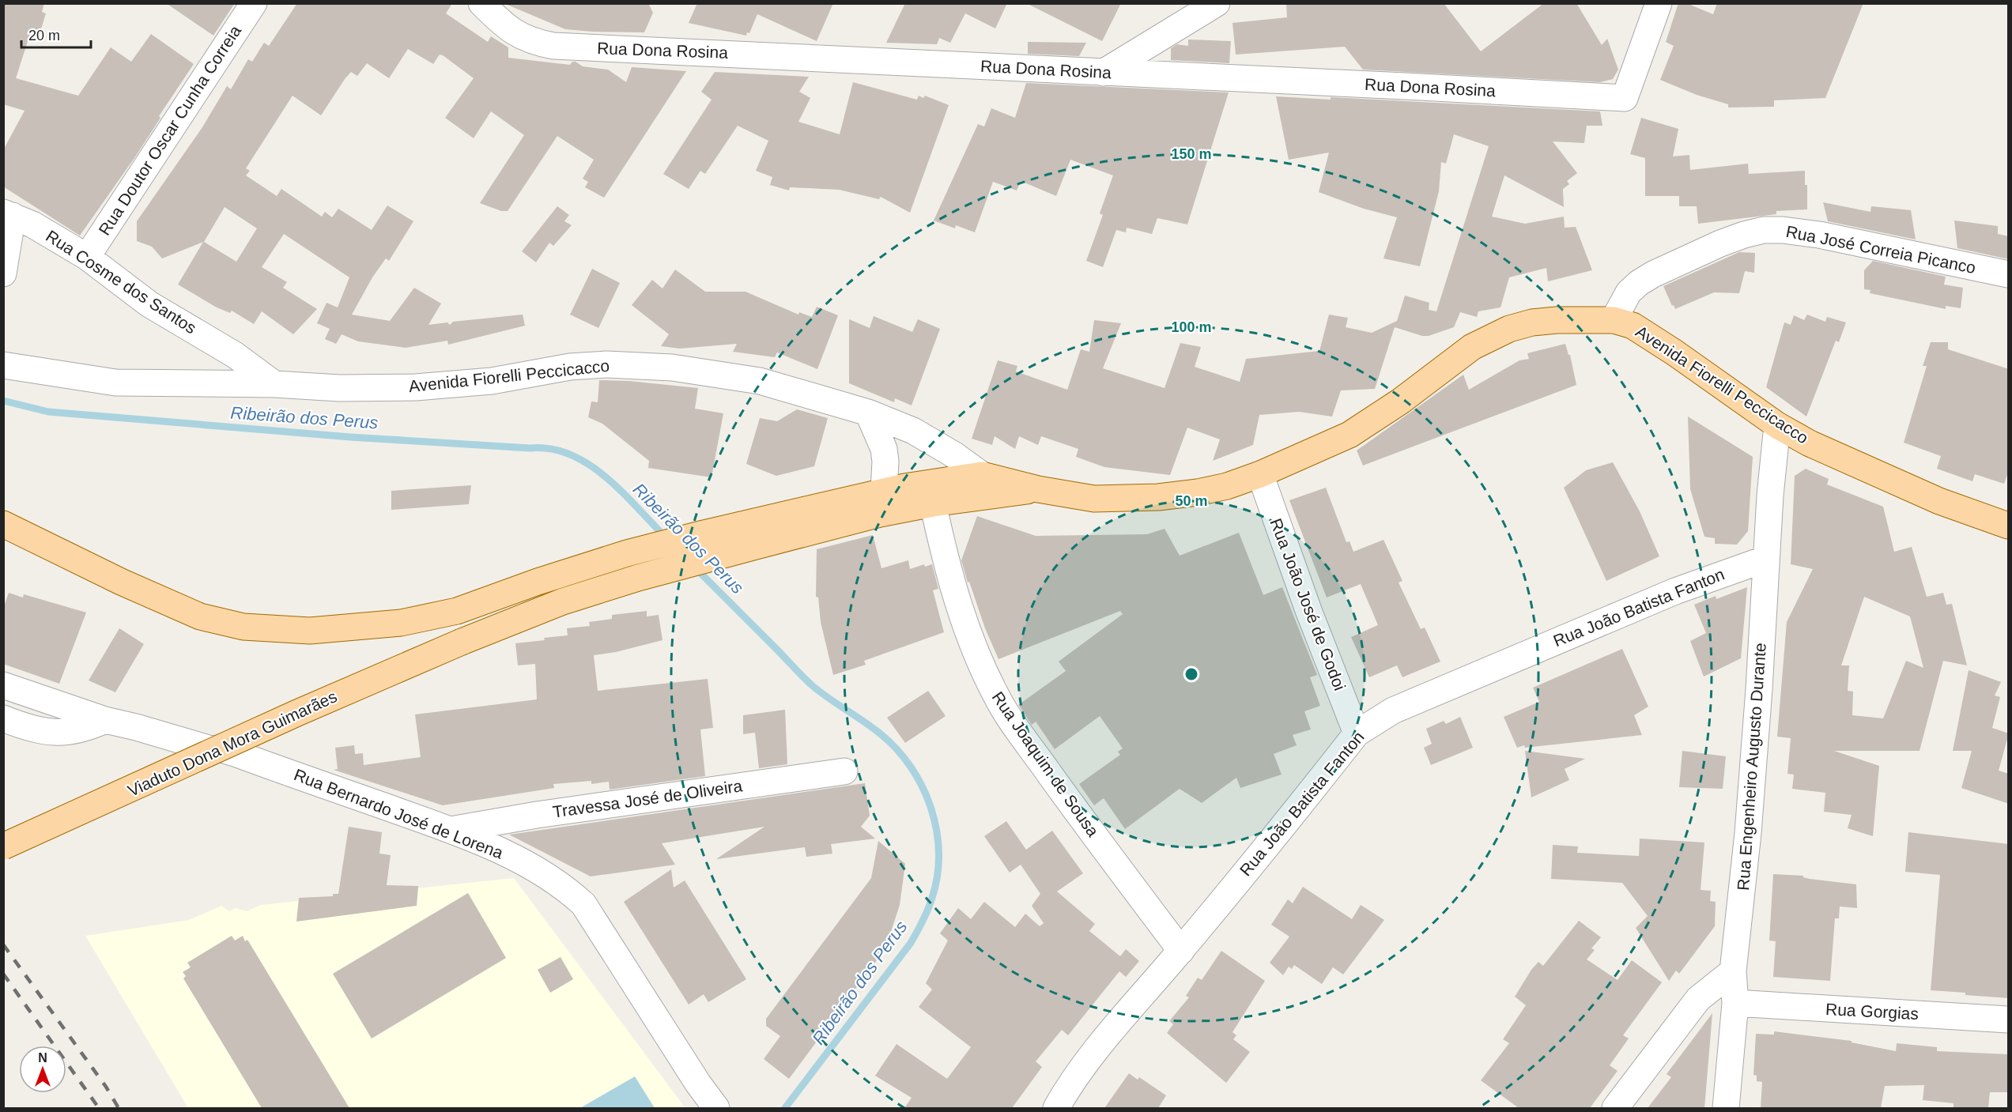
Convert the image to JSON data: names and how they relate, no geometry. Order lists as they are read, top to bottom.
{
  "streets": {
    "main road": ["Avenida Fiorelli Peccicacco", "Viaduto Dona Mora Guimarães"],
    "street": [
      "Rua Dona Rosina",
      "Rua Doutor Oscar Cunha Correia",
      "Rua José Correia Picanco",
      "Rua Cosme dos Santos",
      "Rua João José de Godoi",
      "Rua João Batista Fanton",
      "Rua Joaquim de Sousa",
      "Rua Engenheiro Augusto Durante",
      "Travessa José de Oliveira",
      "Rua Bernardo José de Lorena",
      "Rua Gorgias"
    ]
  },
  "crossings": [
    ["Rua Doutor Oscar Cunha Correia", "Rua Cosme dos Santos"],
    ["Rua José Correia Picanco", "Avenida Fiorelli Peccicacco"],
    ["Rua Cosme dos Santos", "Avenida Fiorelli Peccicacco"],
    ["Avenida Fiorelli Peccicacco", "Rua João José de Godoi"],
    ["Avenida Fiorelli Peccicacco", "Viaduto Dona Mora Guimarães"],
    ["Avenida Fiorelli Peccicacco", "Rua Joaquim de Sousa"],
    ["Avenida Fiorelli Peccicacco", "Rua Engenheiro Augusto Durante"],
    ["Rua João José de Godoi", "Rua João Batista Fanton"],
    ["Rua João Batista Fanton", "Rua Joaquim de Sousa"],
    ["Rua João Batista Fanton", "Rua Engenheiro Augusto Durante"],
    ["Viaduto Dona Mora Guimarães", "Rua Joaquim de Sousa"],
    ["Viaduto Dona Mora Guimarães", "Rua Bernardo José de Lorena"],
    ["Rua Engenheiro Augusto Durante", "Rua Gorgias"],
    ["Travessa José de Oliveira", "Rua Bernardo José de Lorena"]
  ],
  "water": ["Ribeirão dos Perus"],
  "scale_bar": "20 m",
  "north": "top",
  "rings": ["150 m", "100 m", "50 m"]
}
